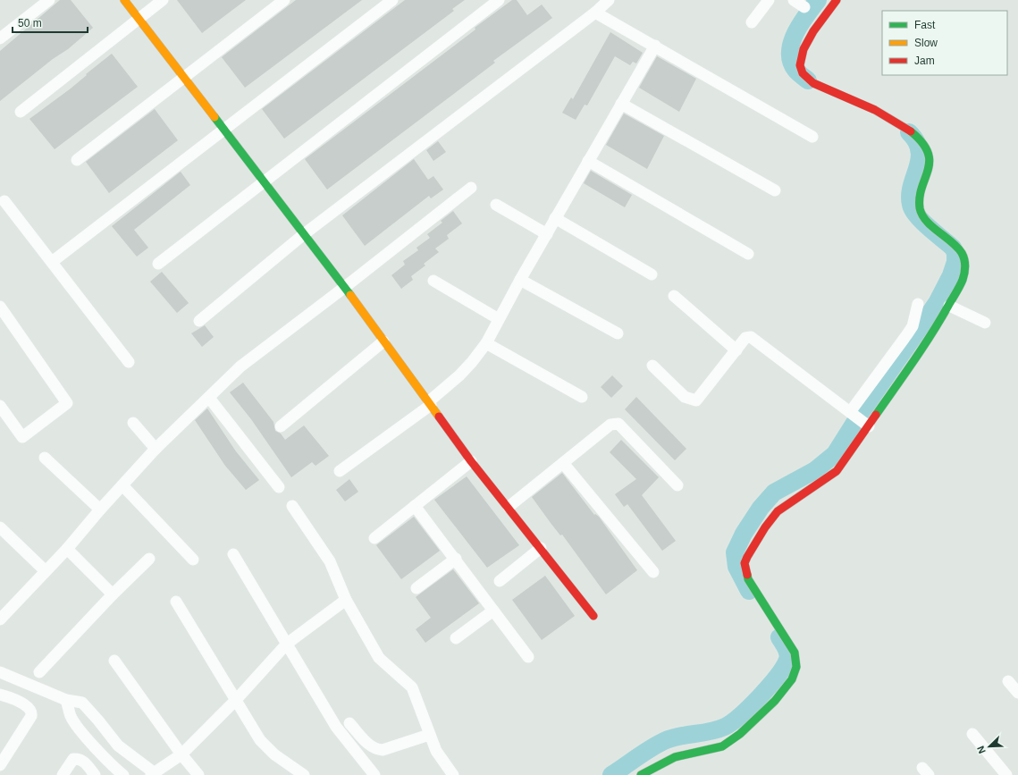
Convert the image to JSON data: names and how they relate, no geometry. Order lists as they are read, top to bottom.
{
  "legend": ["Fast", "Slow", "Jam"],
  "scale_bar": "50 m",
  "north": "bottom left"
}
